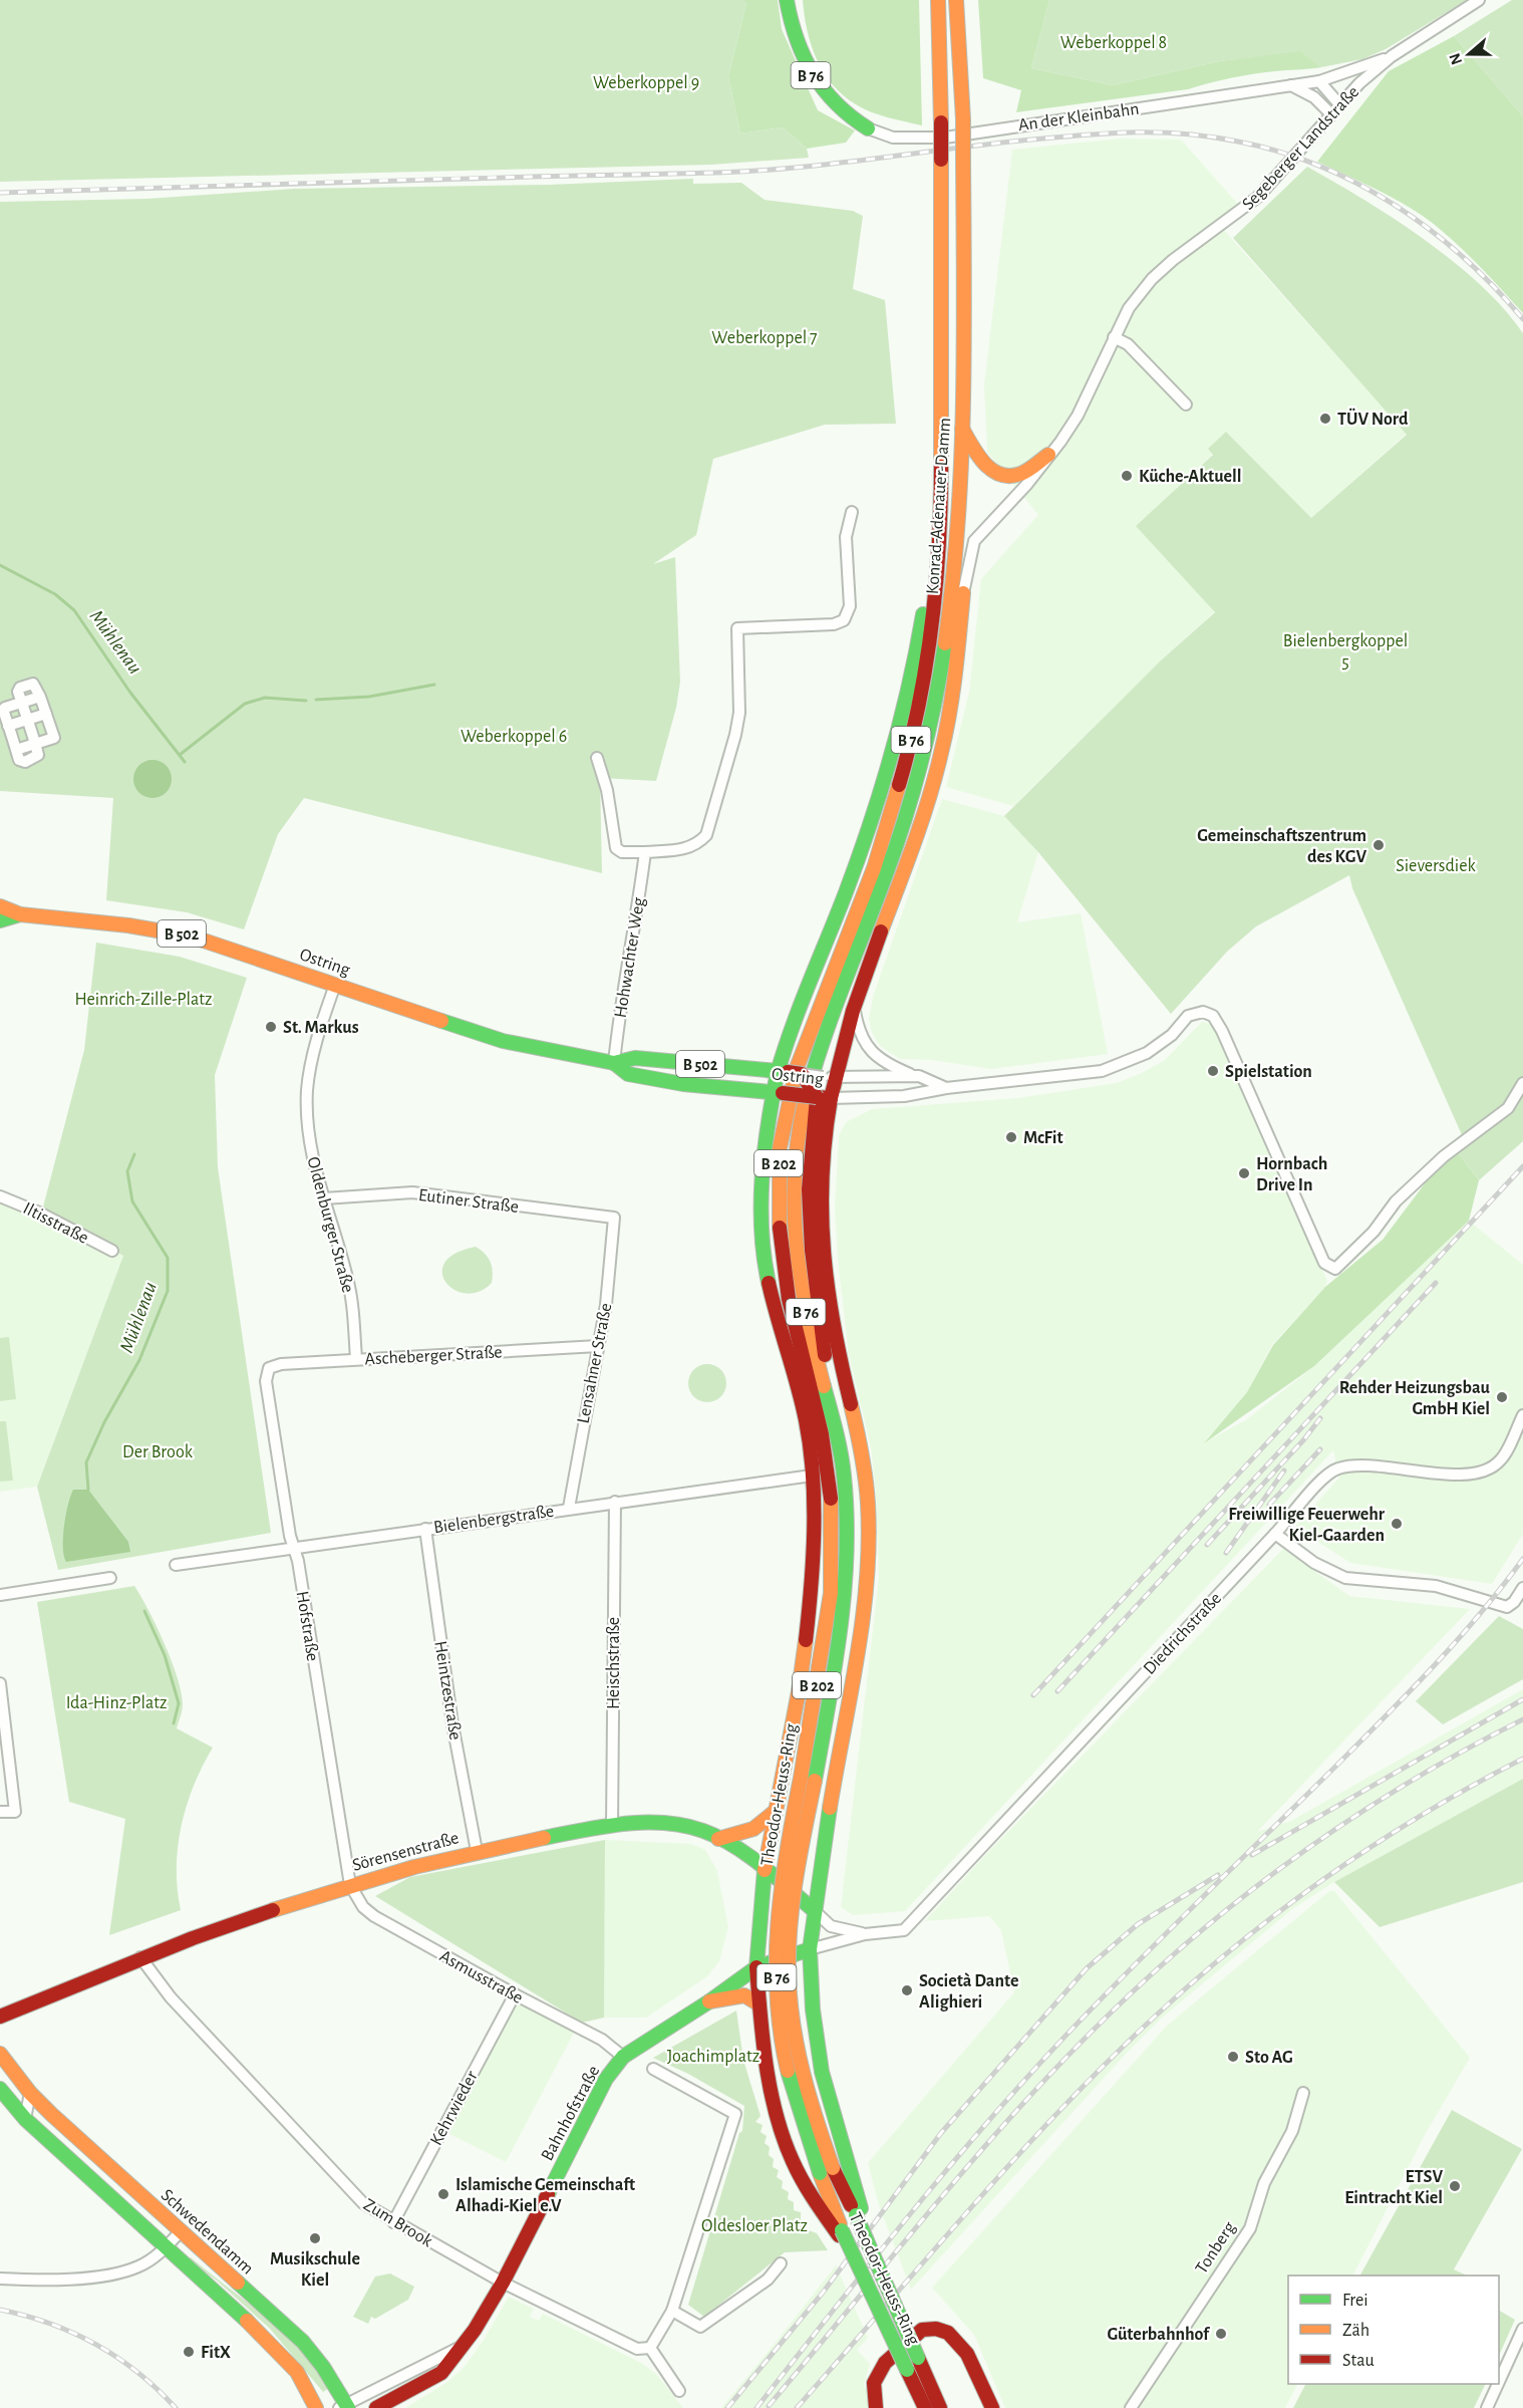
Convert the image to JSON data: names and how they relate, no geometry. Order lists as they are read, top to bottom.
{
  "streets": {
    "main road": [
      "B 76",
      "Konrad-Adenauer-Damm",
      "B 502",
      "Ostring",
      "B 202",
      "Theodor-Heuss-Ring",
      "Sörensenstraße",
      "Bahnhofstraße",
      "Schwedendamm"
    ],
    "street": [
      "An der Kleinbahn",
      "Segeberger Landstraße",
      "Hohwachter Weg",
      "Eutiner Straße",
      "Iltisstraße",
      "Oldenburger Straße",
      "Ascheberger Straße",
      "Lensahner Straße",
      "Bielenbergstraße",
      "Hofstraße",
      "Diedrichstraße",
      "Heischstraße",
      "Heintzestraße",
      "Asmusstraße",
      "Kehrwieder",
      "Zum Brook",
      "Tonberg"
    ]
  },
  "crossings": [
    ["B 76", "An der Kleinbahn"],
    ["B 76", "Segeberger Landstraße"],
    ["B 76", "Konrad-Adenauer-Damm"],
    ["B 76", "Ostring"],
    ["B 76", "Diedrichstraße"],
    ["B 76", "Theodor-Heuss-Ring"],
    ["B 76", "Bahnhofstraße"],
    ["An der Kleinbahn", "Segeberger Landstraße"],
    ["Segeberger Landstraße", "Konrad-Adenauer-Damm"],
    ["Konrad-Adenauer-Damm", "Ostring"],
    ["Konrad-Adenauer-Damm", "Theodor-Heuss-Ring"],
    ["Hohwachter Weg", "Ostring"],
    ["Ostring", "Oldenburger Straße"],
    ["Eutiner Straße", "Oldenburger Straße"],
    ["Eutiner Straße", "Lensahner Straße"],
    ["Oldenburger Straße", "Ascheberger Straße"],
    ["Ascheberger Straße", "Lensahner Straße"],
    ["Ascheberger Straße", "Hofstraße"],
    ["Lensahner Straße", "Bielenbergstraße"],
    ["Bielenbergstraße", "Hofstraße"],
    ["Bielenbergstraße", "Heischstraße"],
    ["Bielenbergstraße", "Heintzestraße"],
    ["Bielenbergstraße", "Theodor-Heuss-Ring"],
    ["Hofstraße", "Sörensenstraße"],
    ["Hofstraße", "Asmusstraße"],
    ["Diedrichstraße", "Sörensenstraße"],
    ["Diedrichstraße", "Bahnhofstraße"],
    ["Heischstraße", "Sörensenstraße"],
    ["Heintzestraße", "Sörensenstraße"],
    ["Theodor-Heuss-Ring", "Sörensenstraße"],
    ["Theodor-Heuss-Ring", "Bahnhofstraße"],
    ["Sörensenstraße", "Asmusstraße"],
    ["Sörensenstraße", "Zum Brook"],
    ["Asmusstraße", "Kehrwieder"],
    ["Asmusstraße", "Bahnhofstraße"],
    ["Kehrwieder", "Zum Brook"],
    ["Bahnhofstraße", "Zum Brook"]
  ],
  "water": ["Mühlenau"],
  "parks": [
    "Weberkoppel 8",
    "Weberkoppel 9",
    "Weberkoppel 7",
    "Bielenbergkoppel 5",
    "Weberkoppel 6",
    "Sieversdiek",
    "Heinrich-Zille-Platz",
    "Der Brook",
    "Ida-Hinz-Platz",
    "Joachimplatz",
    "Oldesloer Platz"
  ],
  "places": [
    "TÜV Nord",
    "Küche-Aktuell",
    "Gemeinschaftszentrum des KGV",
    "St. Markus",
    "Spielstation",
    "McFit",
    "Hornbach Drive In",
    "Rehder Heizungsbau GmbH Kiel",
    "Freiwillige Feuerwehr Kiel-Gaarden",
    "Società Dante Alighieri",
    "Sto AG",
    "ETSV Eintracht Kiel",
    "Islamische Gemeinschaft Alhadi-Kiel e.V",
    "Musikschule Kiel",
    "Güterbahnhof",
    "FitX"
  ],
  "legend": ["Frei", "Zäh", "Stau"],
  "north": "left"
}
